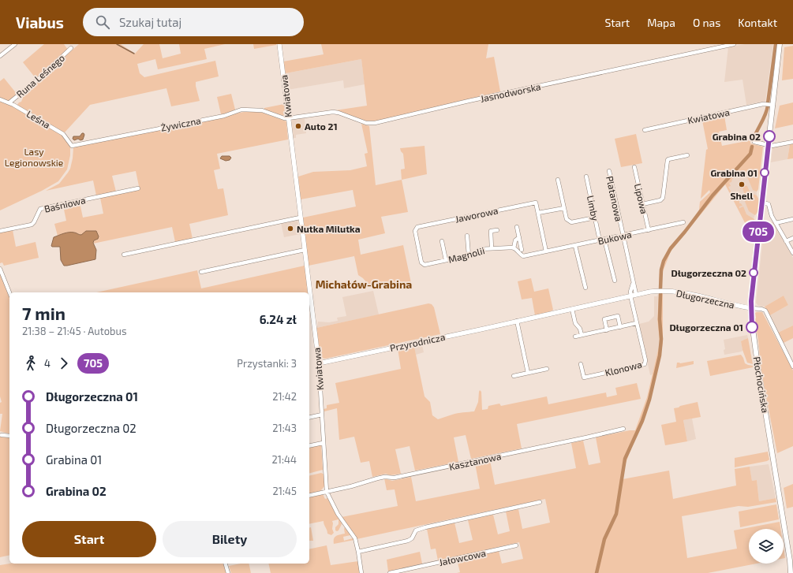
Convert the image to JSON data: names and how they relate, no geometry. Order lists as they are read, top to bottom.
{
  "streets": {
    "main road": ["Płochocińska"],
    "street": [
      "Runa Leśnego",
      "Jasnodworska",
      "Kwiatowa",
      "Leśna",
      "Żywiczna",
      "Platanowa",
      "Lipowa",
      "Baśniowa",
      "Limby",
      "Jaworowa",
      "Bukowa",
      "Magnolii",
      "Długorzeczna",
      "Przyrodnicza",
      "Klonowa",
      "Kasztanowa",
      "Jałowcowa"
    ]
  },
  "crossings": [
    ["Runa Leśnego", "Leśna"],
    ["Jasnodworska", "Kwiatowa"],
    ["Jasnodworska", "Żywiczna"],
    ["Kwiatowa", "Żywiczna"],
    ["Kwiatowa", "Przyrodnicza"],
    ["Kwiatowa", "Płochocińska"],
    ["Kwiatowa", "Kasztanowa"],
    ["Leśna", "Żywiczna"],
    ["Platanowa", "Bukowa"],
    ["Platanowa", "Przyrodnicza"],
    ["Platanowa", "Klonowa"],
    ["Lipowa", "Bukowa"],
    ["Limby", "Bukowa"],
    ["Jaworowa", "Magnolii"],
    ["Bukowa", "Magnolii"],
    ["Długorzeczna", "Przyrodnicza"],
    ["Długorzeczna", "Płochocińska"],
    ["Przyrodnicza", "Klonowa"]
  ],
  "districts": ["Michałów-Grabina"],
  "parks": ["Lasy Legionowskie"],
  "places": [
    "Auto 21",
    "Grabina 02",
    "Grabina 01",
    "Shell",
    "Nutka Milutka",
    "Długorzeczna 02",
    "Długorzeczna 01"
  ],
  "lines": ["bus line 705"],
  "page": {
    "header": "Viabus",
    "search": "Szukaj tutaj",
    "nav": [
      "Start",
      "Mapa",
      "O nas",
      "Kontakt"
    ],
    "on_map": "705",
    "heading": ["7 min", "21:38 – 21:45 · Autobus", "6.24 zł"],
    "legs": ["4", "705", "Przystanki: 3"],
    "list": [
      {
        "name": "Długorzeczna 01",
        "value": "21:42"
      },
      {
        "name": "Długorzeczna 02",
        "value": "21:43"
      },
      {
        "name": "Grabina 01",
        "value": "21:44"
      },
      {
        "name": "Grabina 02",
        "value": "21:45"
      }
    ],
    "buttons": ["Start", "Bilety"]
  }
}
